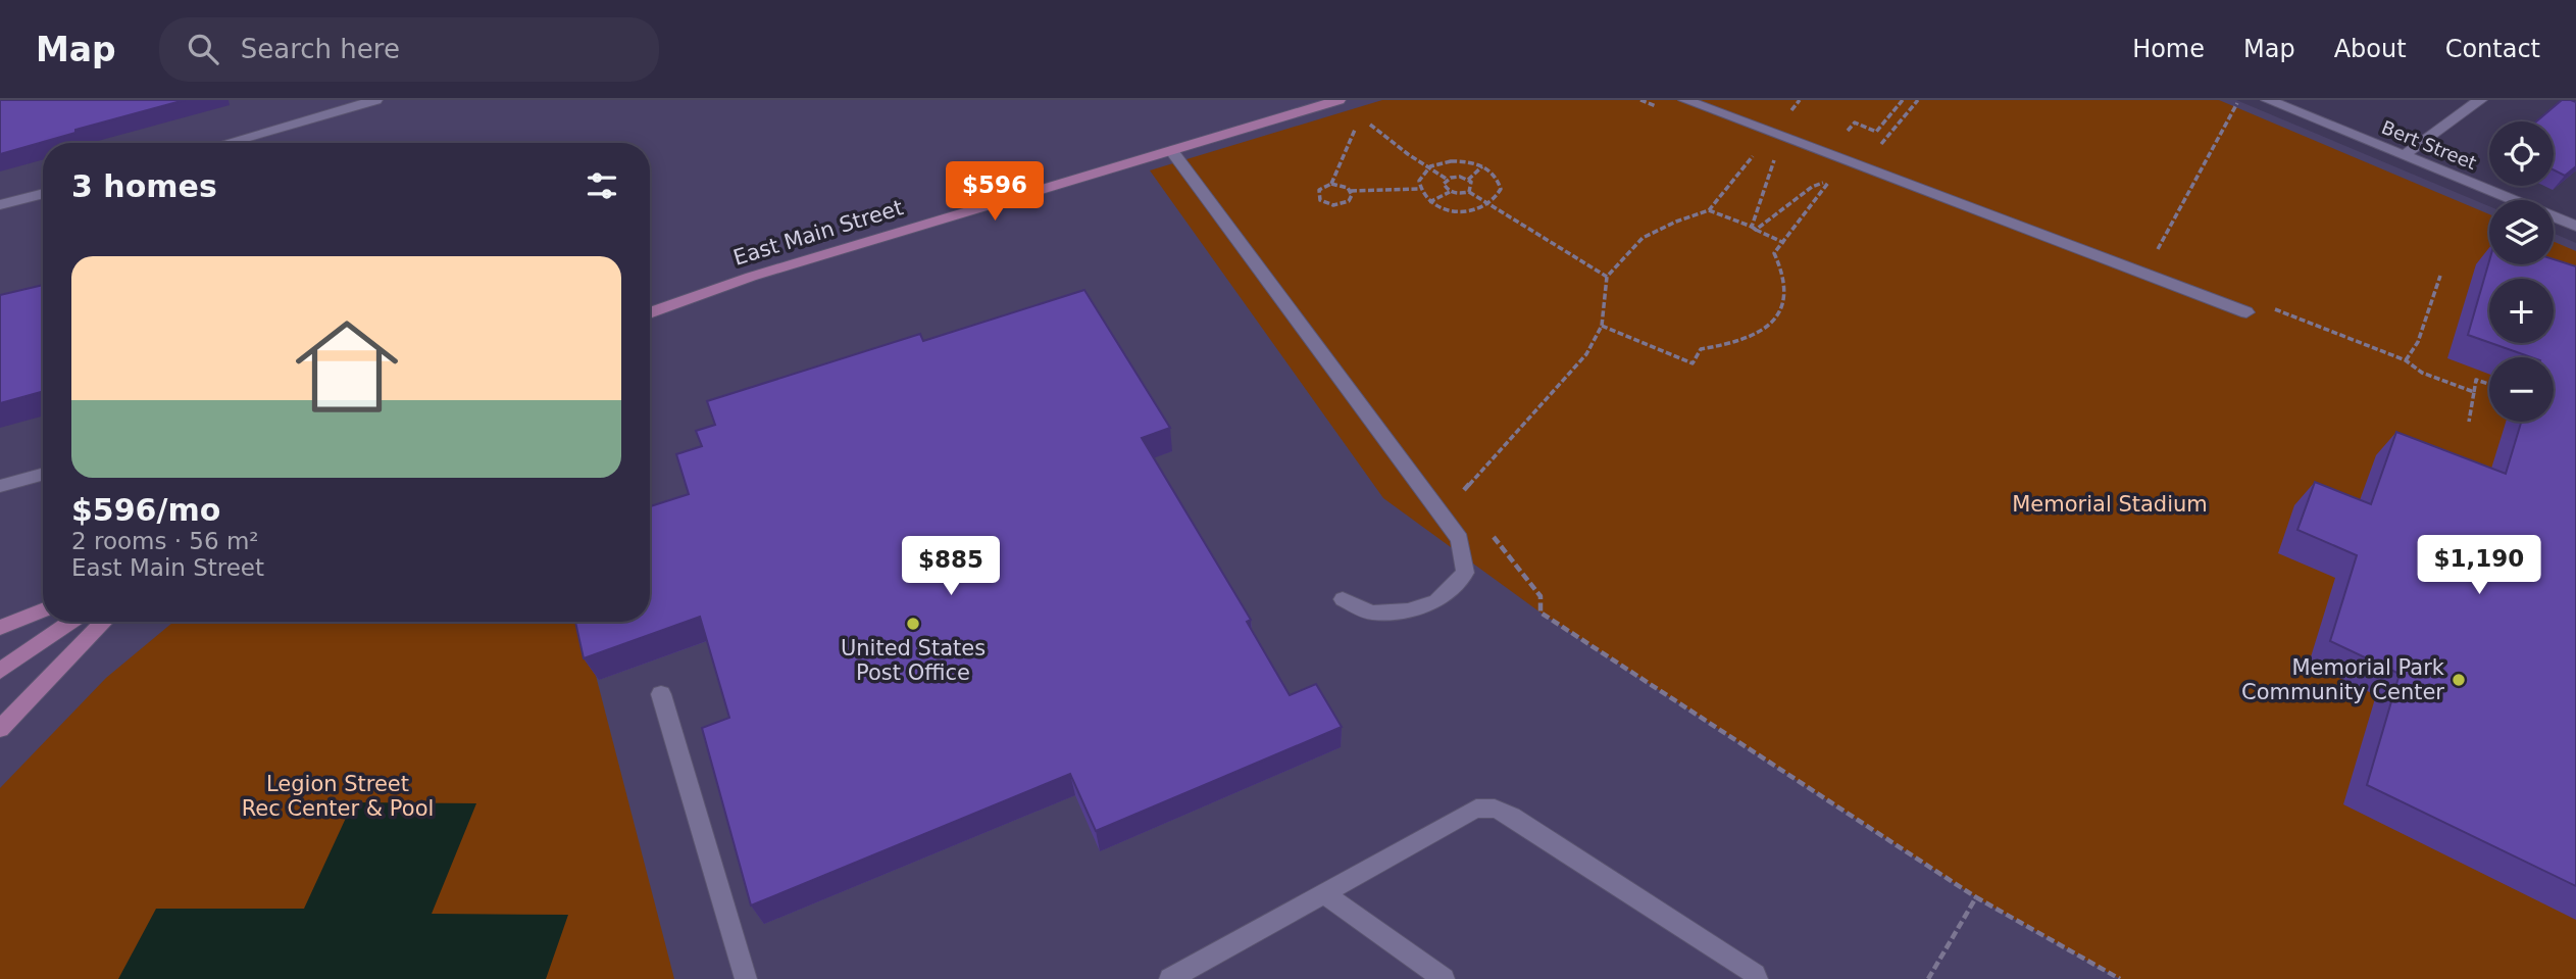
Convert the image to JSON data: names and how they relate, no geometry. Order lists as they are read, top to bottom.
{
  "streets": {
    "main road": ["East Main Street"],
    "street": ["Bert Street"]
  },
  "parks": ["Memorial Stadium", "Legion Street Rec Center & Pool"],
  "places": ["United States Post Office", "Memorial Park Community Center"],
  "page": {
    "header": "Map",
    "search": "Search here",
    "nav": [
      "Home",
      "Map",
      "About",
      "Contact"
    ],
    "map_buttons": ["+", "−"],
    "heading": "3 homes",
    "price": ["$596", "$1,190", "$885"],
    "list": [
      {
        "name": "$596/mo",
        "note": "2 rooms · 56 m² · East Main Street"
      }
    ]
  }
}
